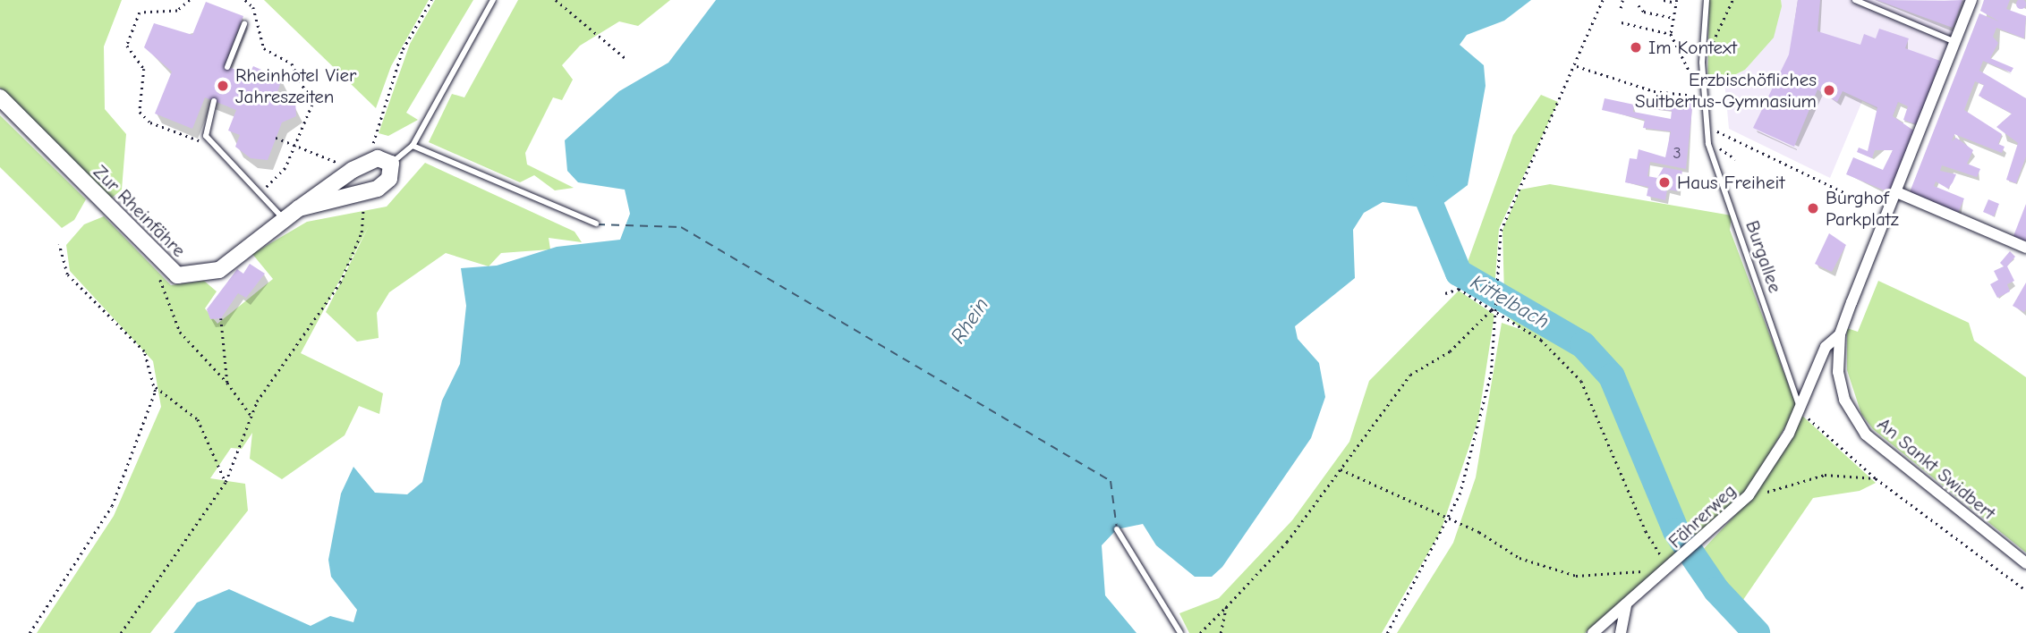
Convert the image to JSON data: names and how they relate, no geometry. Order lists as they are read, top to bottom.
{
  "streets": {
    "street": ["Zur Rheinfähre", "An Sankt Swidbert", "Fährerweg"],
    "lane": ["Burgallee"]
  },
  "crossings": [
    ["Burgallee", "Fährerweg"],
    ["An Sankt Swidbert", "Fährerweg"]
  ],
  "water": ["Kittelbach", "Rhein"],
  "places": [
    "Im Kontext",
    "Rheinhotel Vier Jahreszeiten",
    "Erzbischöfliches Suitbertus-Gymnasium",
    "Haus Freiheit",
    "Burghof Parkplatz"
  ],
  "house_numbers": ["3"]
}
